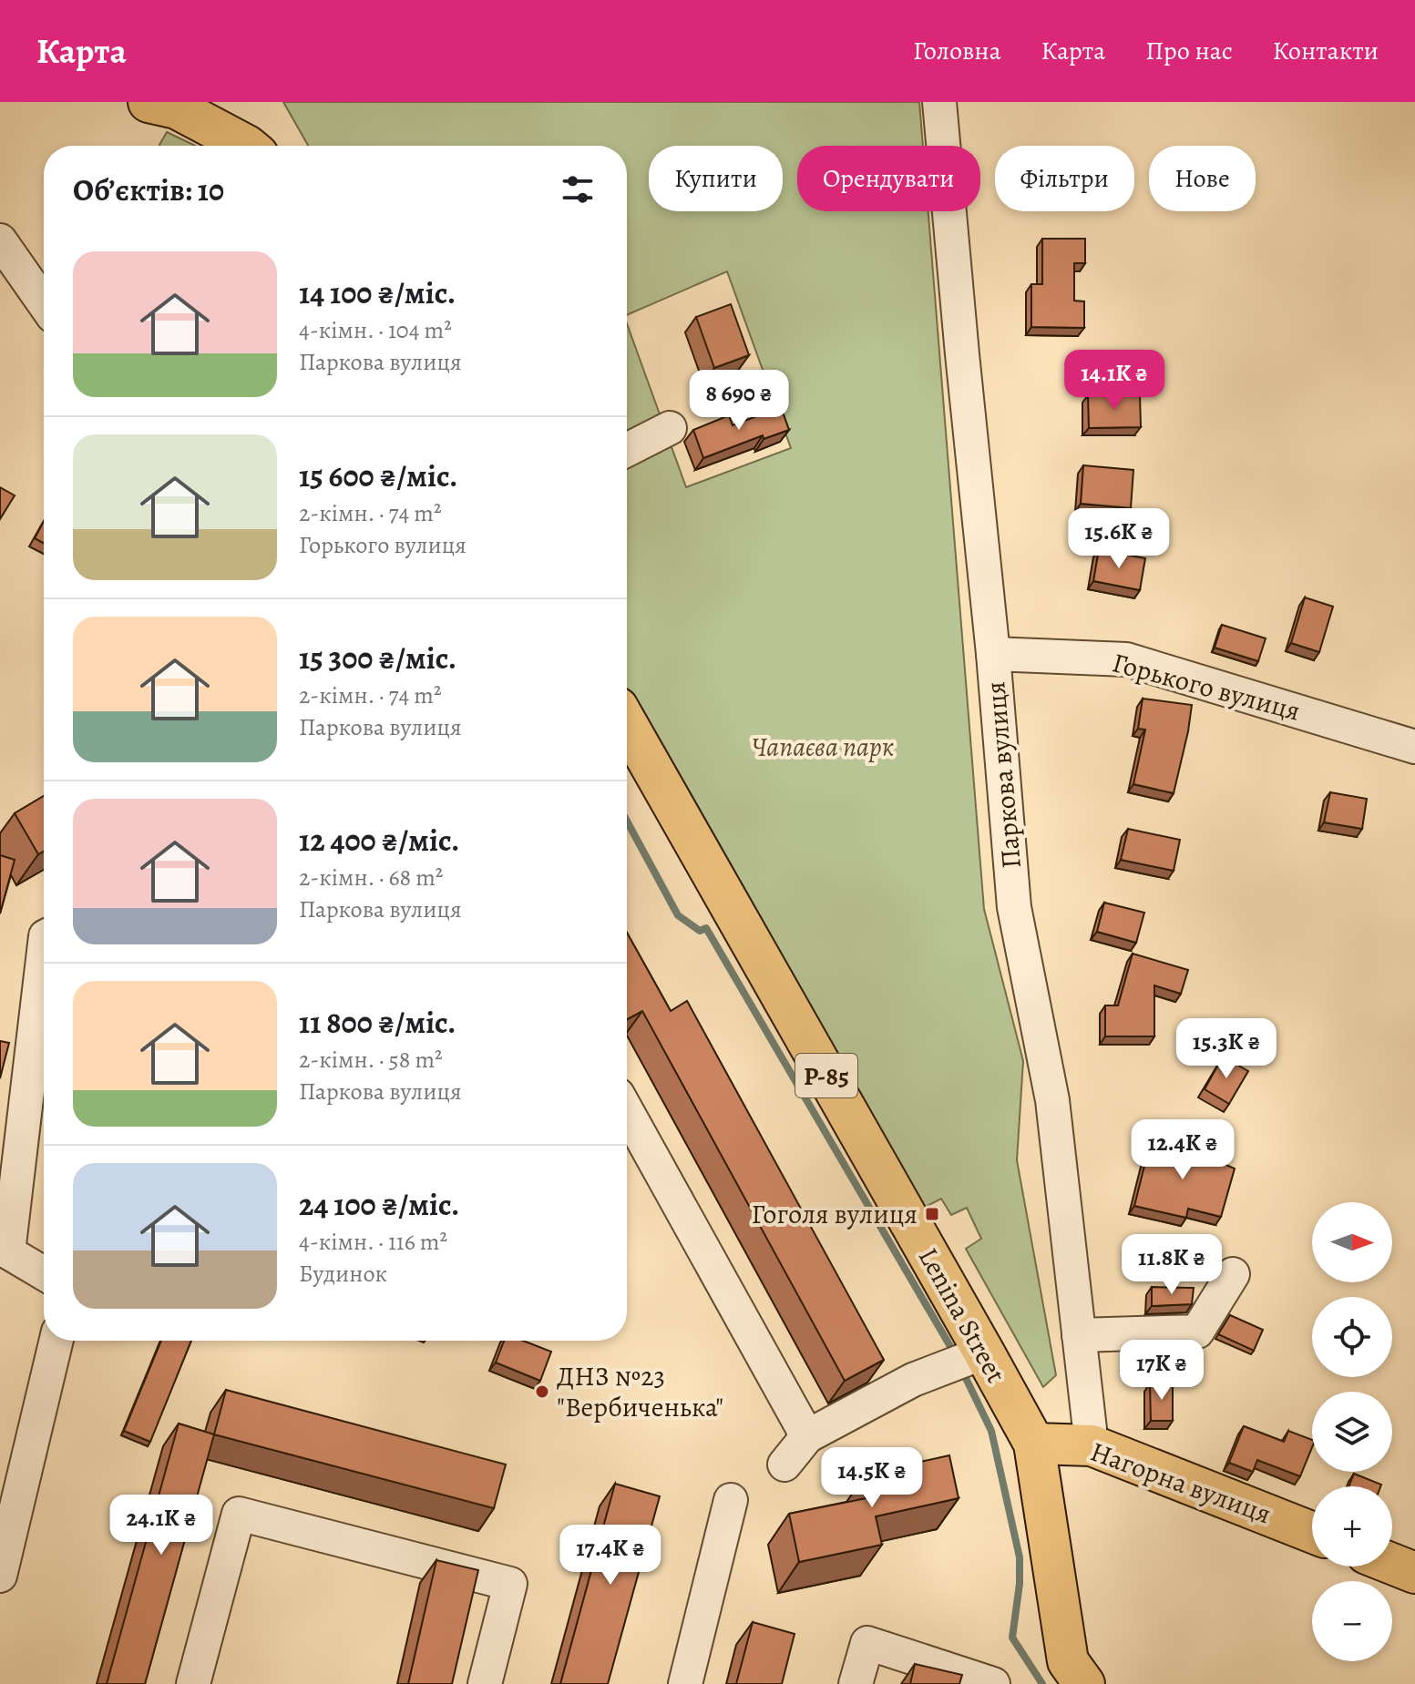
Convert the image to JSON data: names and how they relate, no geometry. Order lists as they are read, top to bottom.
{
  "streets": {
    "main road": ["Р-85", "Lenina Street", "Нагорна вулиця"],
    "street": ["Горького вулиця", "Паркова вулиця"]
  },
  "crossings": [
    ["Горького вулиця", "Паркова вулиця"],
    ["Паркова вулиця", "Нагорна вулиця"],
    ["Lenina Street", "Нагорна вулиця"]
  ],
  "parks": ["Чапаєва парк"],
  "places": {
    "transit": ["Гоголя вулиця"],
    "other": ["ДНЗ №23 \"Вербиченька\""]
  },
  "north": "right",
  "page": {
    "header": "Карта",
    "nav": [
      "Головна",
      "Карта",
      "Про нас",
      "Контакти"
    ],
    "chip": [
      "Купити",
      "Орендувати",
      "Фільтри",
      "Нове"
    ],
    "heading": "Об’єктів: 10",
    "list": [
      {
        "name": "14 100 ₴/міс.",
        "note": "4-кімн. · 104 m² · Паркова вулиця"
      },
      {
        "name": "15 600 ₴/міс.",
        "note": "2-кімн. · 74 m² · Горького вулиця"
      },
      {
        "name": "15 300 ₴/міс.",
        "note": "2-кімн. · 74 m² · Паркова вулиця"
      },
      {
        "name": "12 400 ₴/міс.",
        "note": "2-кімн. · 68 m² · Паркова вулиця"
      },
      {
        "name": "11 800 ₴/міс.",
        "note": "2-кімн. · 58 m² · Паркова вулиця"
      },
      {
        "name": "24 100 ₴/міс.",
        "note": "4-кімн. · 116 m² · Будинок"
      }
    ],
    "price": [
      "14.1K ₴",
      "8 690 ₴",
      "15.6K ₴",
      "15.3K ₴",
      "12.4K ₴",
      "11.8K ₴",
      "17K ₴",
      "14.5K ₴",
      "24.1K ₴",
      "17.4K ₴"
    ],
    "map_buttons": ["+", "−"]
  }
}
